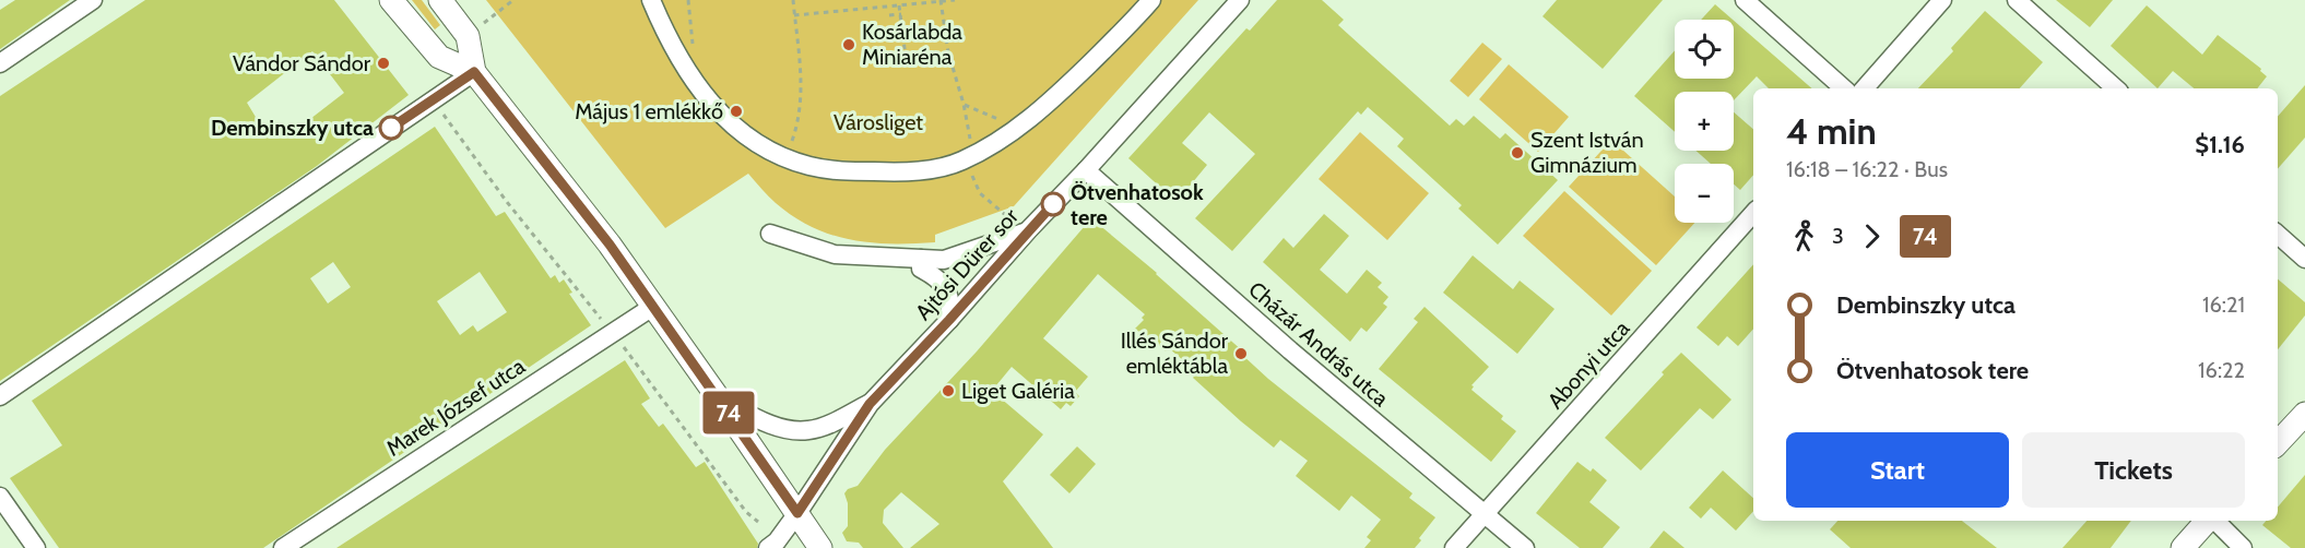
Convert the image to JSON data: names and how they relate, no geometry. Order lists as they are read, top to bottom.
{
  "streets": {
    "street": [
      "Ajtósi Dürer sor",
      "Cházár András utca",
      "Abonyi utca",
      "Marek József utca"
    ]
  },
  "crossings": [
    ["Ajtósi Dürer sor", "Cházár András utca"],
    ["Cházár András utca", "Abonyi utca"]
  ],
  "parks": ["Városliget"],
  "places": [
    "Kosárlabda Miniaréna",
    "Vándor Sándor",
    "Május 1 emlékkő",
    "Dembinszky utca",
    "Szent István Gimnázium",
    "Ötvenhatosok tere",
    "Illés Sándor emléktábla",
    "Liget Galéria"
  ],
  "lines": ["bus line 74"],
  "page": {
    "on_map": "74",
    "map_buttons": ["+", "−"],
    "heading": ["4 min", "16:18 – 16:22 · Bus", "$1.16"],
    "legs": ["3", "74"],
    "list": [
      {
        "name": "Dembinszky utca",
        "value": "16:21"
      },
      {
        "name": "Ötvenhatosok tere",
        "value": "16:22"
      }
    ],
    "buttons": ["Start", "Tickets"]
  }
}
